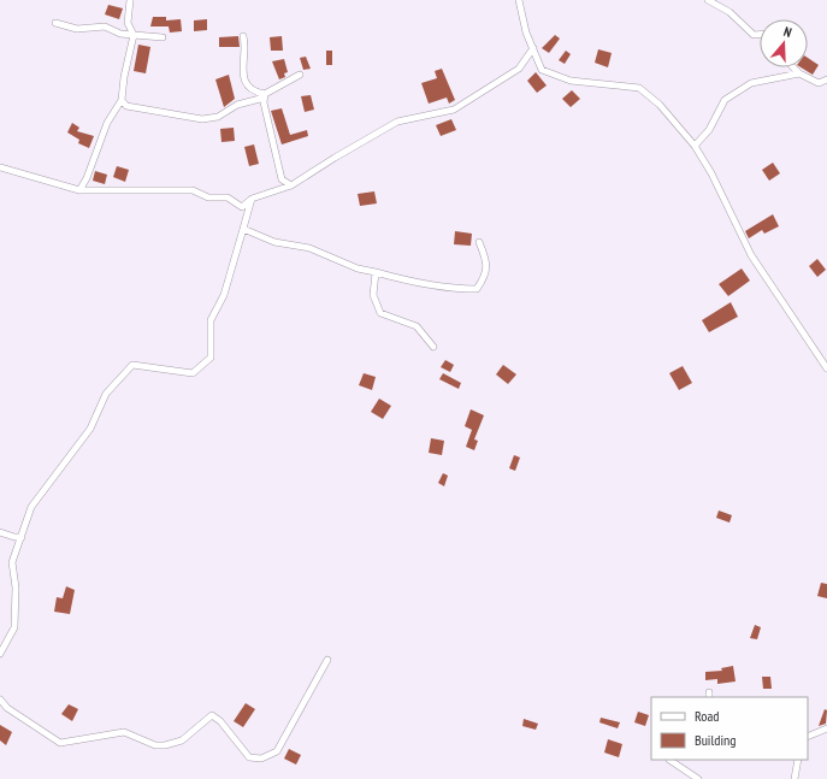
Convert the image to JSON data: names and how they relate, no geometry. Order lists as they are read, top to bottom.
{
  "legend": ["Road", "Building"],
  "north": "top"
}
